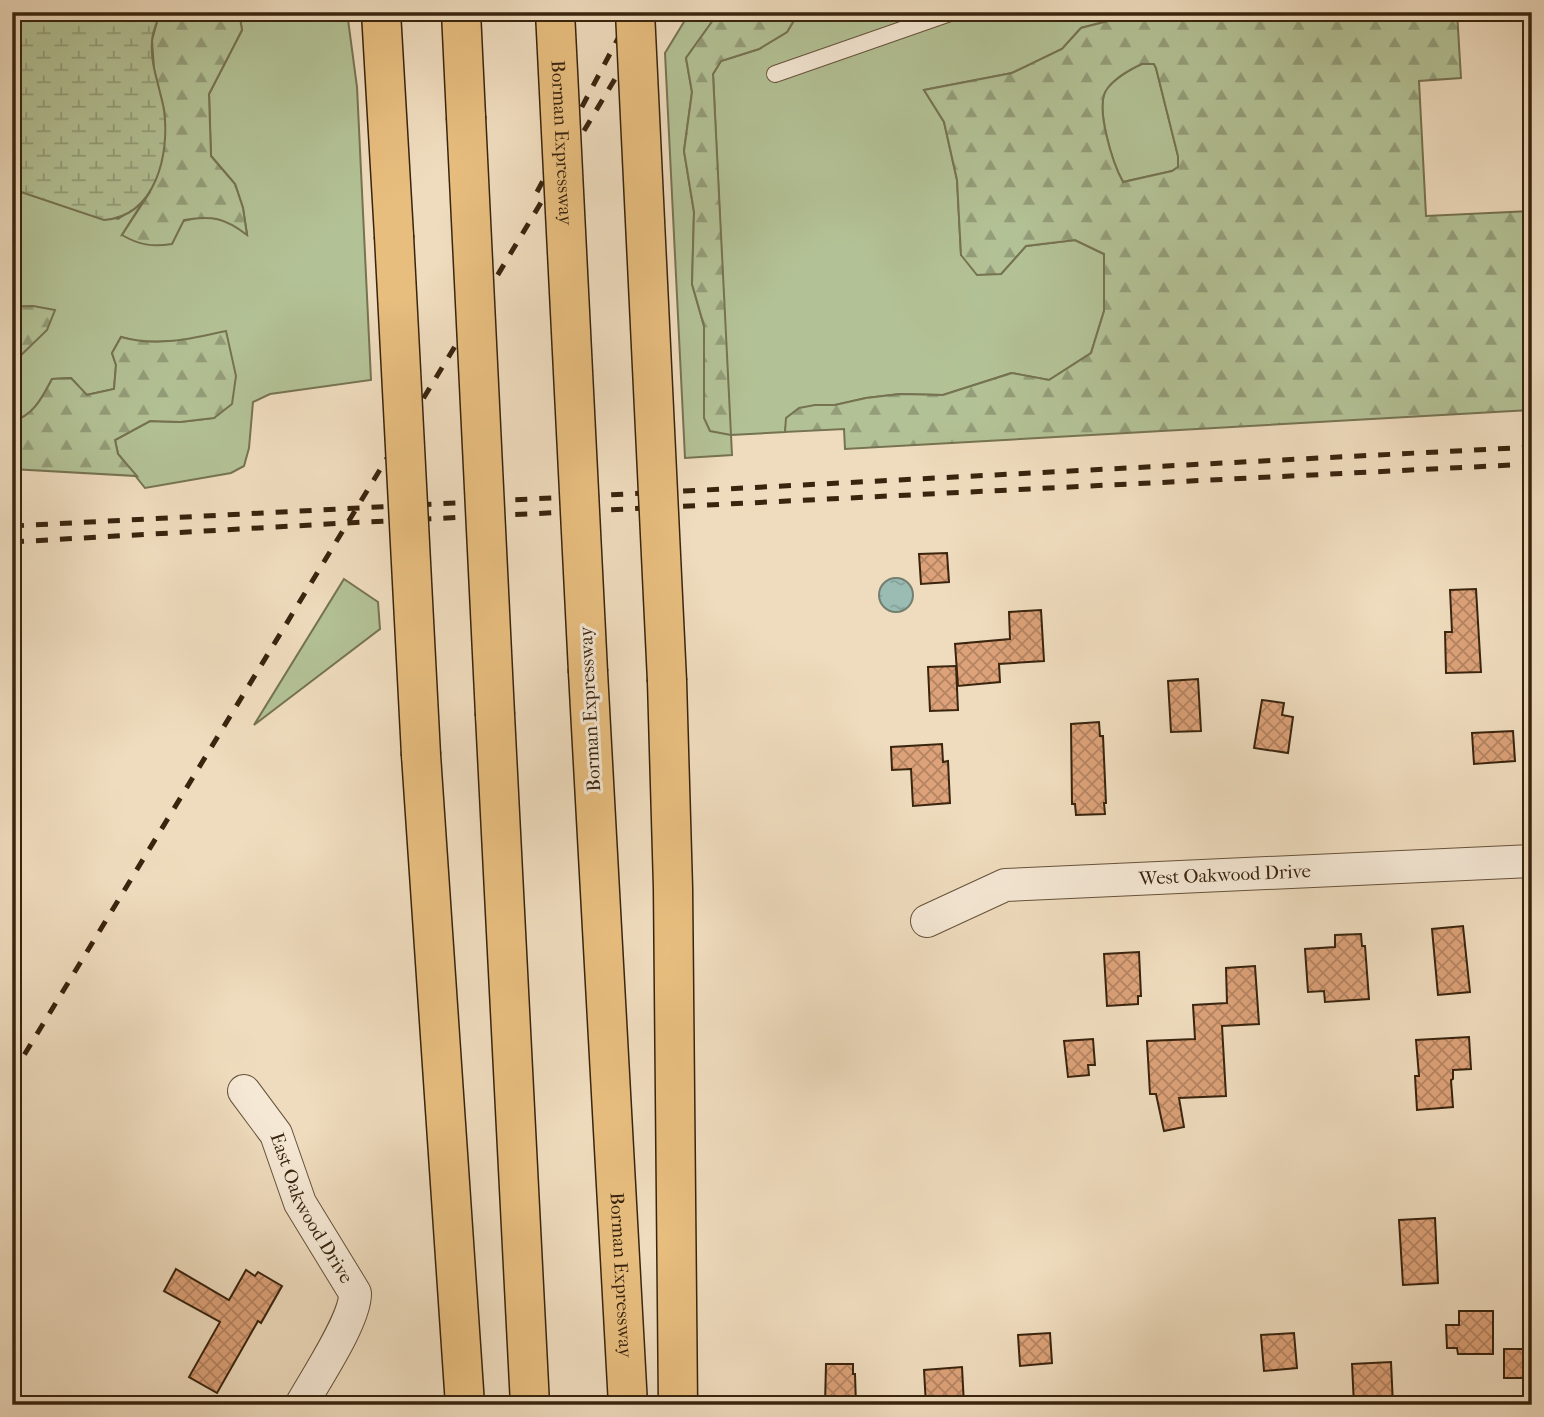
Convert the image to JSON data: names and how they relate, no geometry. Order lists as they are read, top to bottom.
{
  "streets": {
    "highway": ["Borman Expressway"],
    "street": ["West Oakwood Drive", "East Oakwood Drive"]
  }
}
